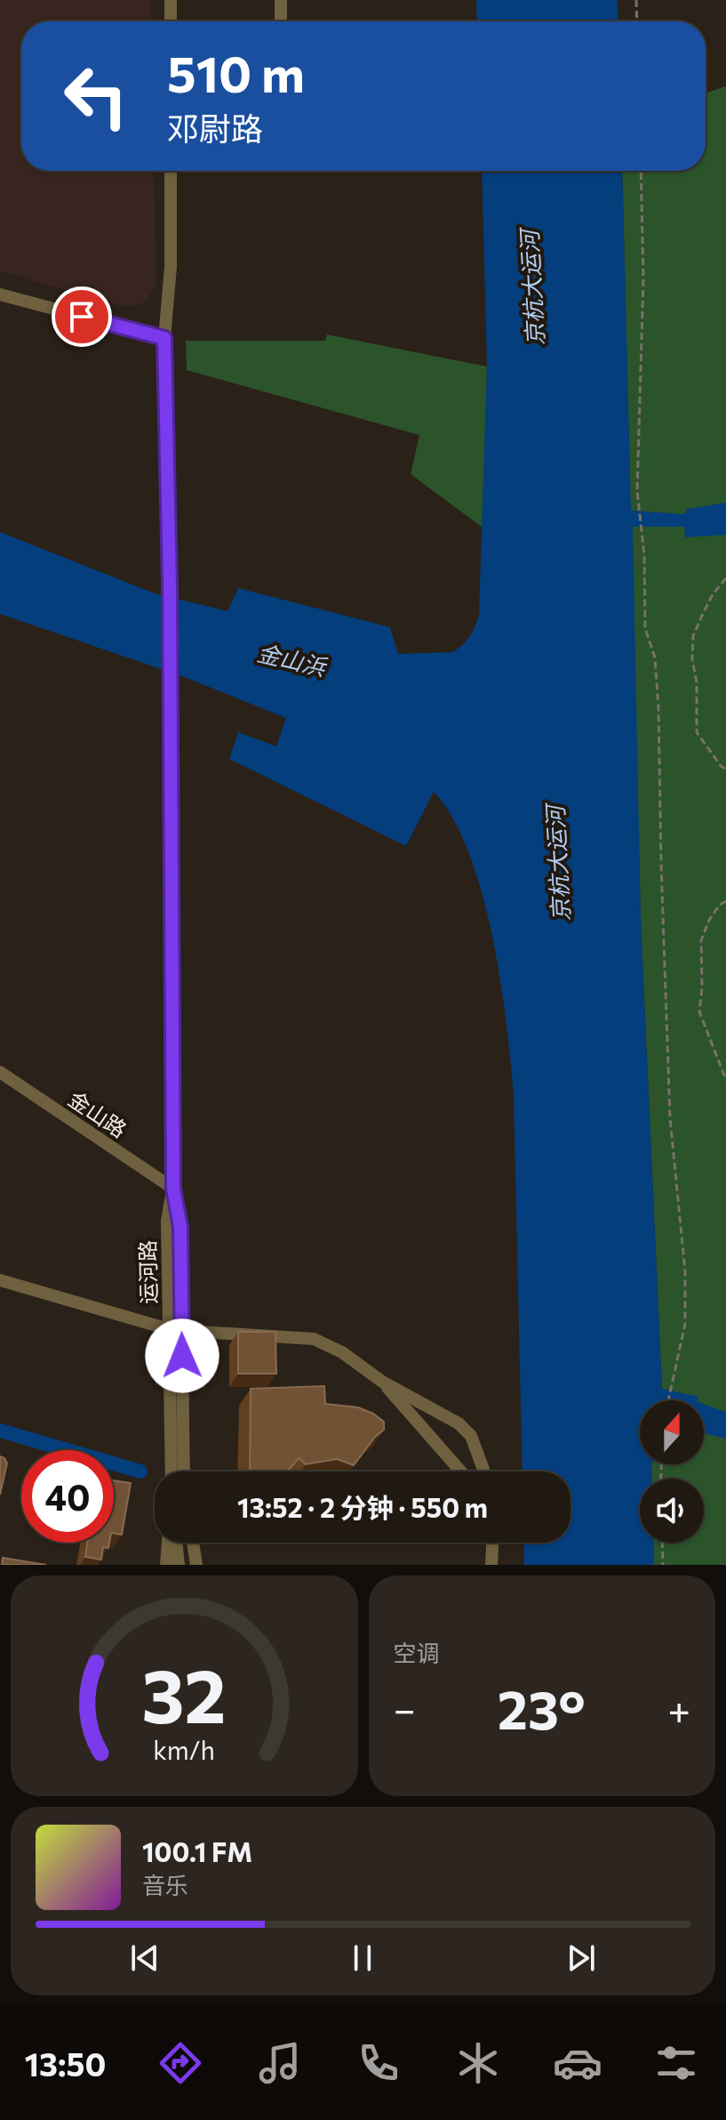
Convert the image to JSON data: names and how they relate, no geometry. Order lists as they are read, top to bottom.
{
  "streets": {
    "street": ["金山路", "运河路"]
  },
  "crossings": [
    ["金山路", "运河路"]
  ],
  "water": ["京杭大运河", "金山浜"],
  "north": "top",
  "page": {
    "turn": ["510 m", "邓尉路"],
    "limit": "40",
    "trip": "13:52 · 2 分钟 · 550 m",
    "tile": "空调",
    "heat": ["−", "23°", "+"],
    "song": ["100.1 FM", "音乐"],
    "tabs": "13:50",
    "gauge": ["32", "km/h"]
  }
}
